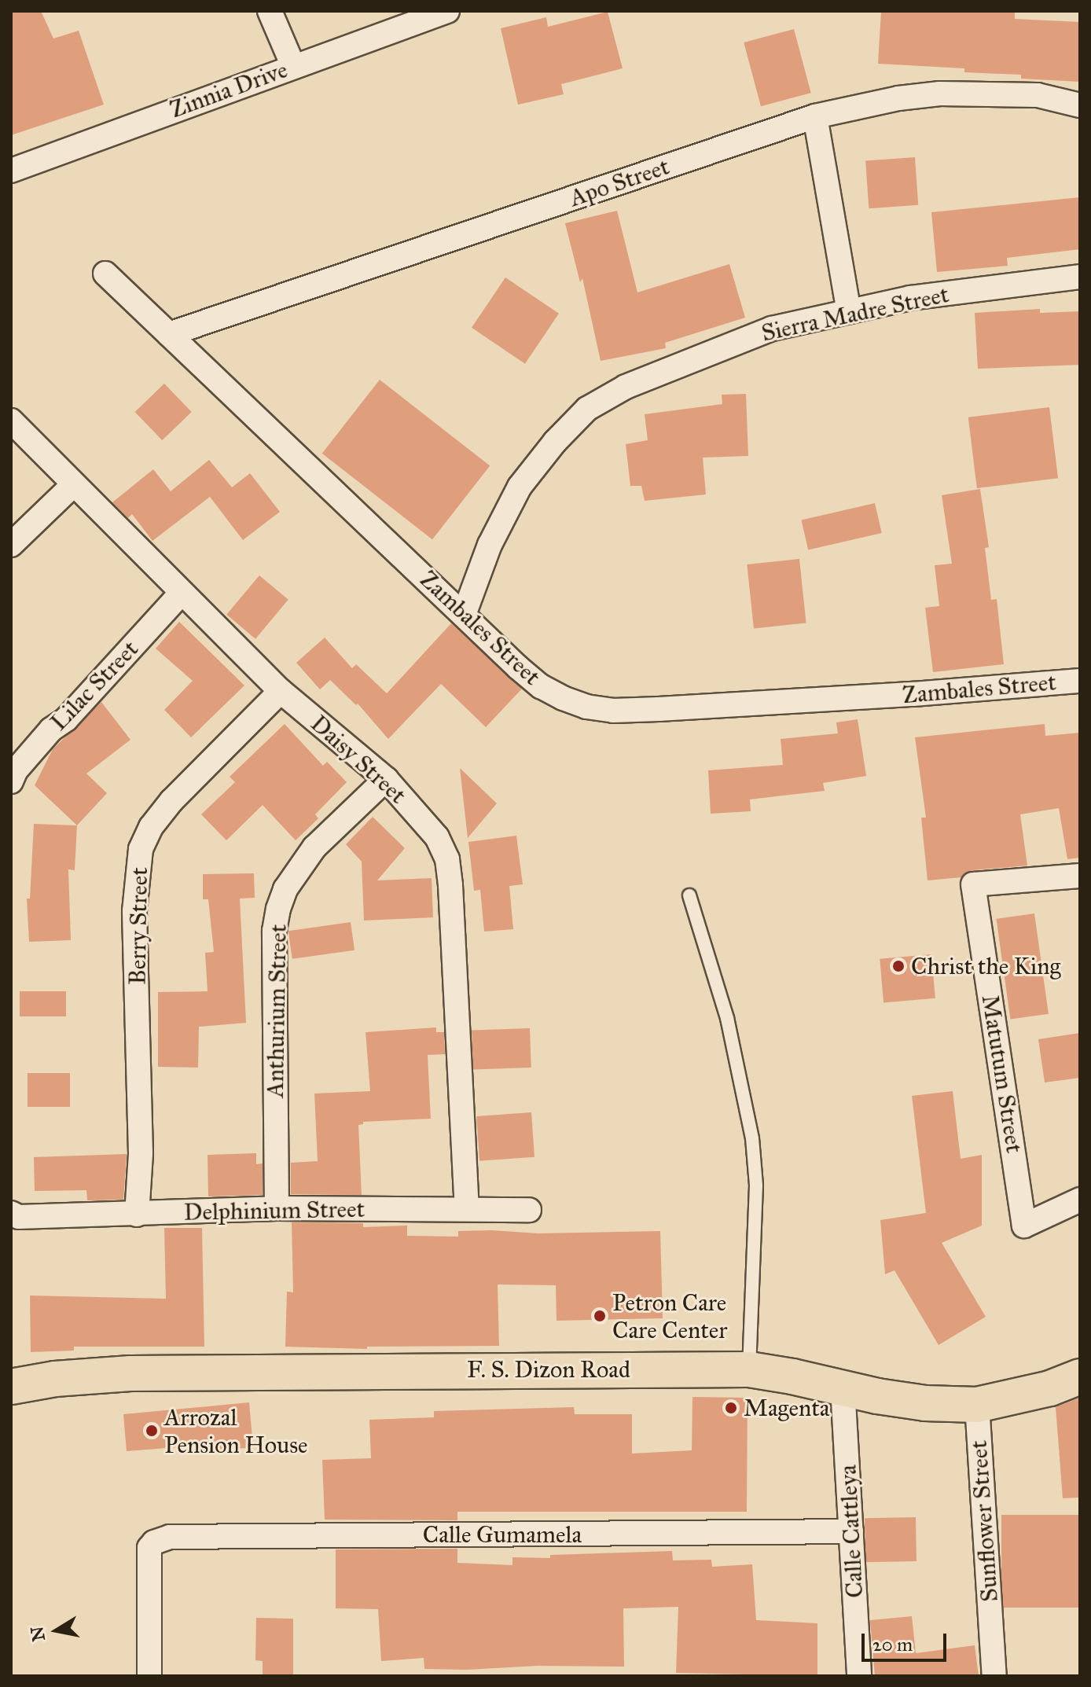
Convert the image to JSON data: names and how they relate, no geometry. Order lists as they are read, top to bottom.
{
  "streets": {
    "main road": ["F. S. Dizon Road"],
    "street": [
      "Zinnia Drive",
      "Apo Street",
      "Sierra Madre Street",
      "Zambales Street",
      "Lilac Street",
      "Daisy Street",
      "Berry Street",
      "Anthurium Street",
      "Matutum Street",
      "Delphinium Street",
      "Sunflower Street",
      "Calle Cattleya",
      "Calle Gumamela"
    ]
  },
  "crossings": [
    ["Apo Street", "Zambales Street"],
    ["Sierra Madre Street", "Zambales Street"],
    ["Lilac Street", "Daisy Street"],
    ["Daisy Street", "Berry Street"],
    ["Daisy Street", "Anthurium Street"],
    ["Daisy Street", "Delphinium Street"],
    ["Berry Street", "Delphinium Street"],
    ["Anthurium Street", "Delphinium Street"],
    ["F. S. Dizon Road", "Sunflower Street"],
    ["F. S. Dizon Road", "Calle Cattleya"],
    ["Calle Cattleya", "Calle Gumamela"]
  ],
  "places": [
    "Christ the King",
    "Petron Care Care Center",
    "Magenta",
    "Arrozal Pension House"
  ],
  "scale_bar": "20 m",
  "north": "left"
}
